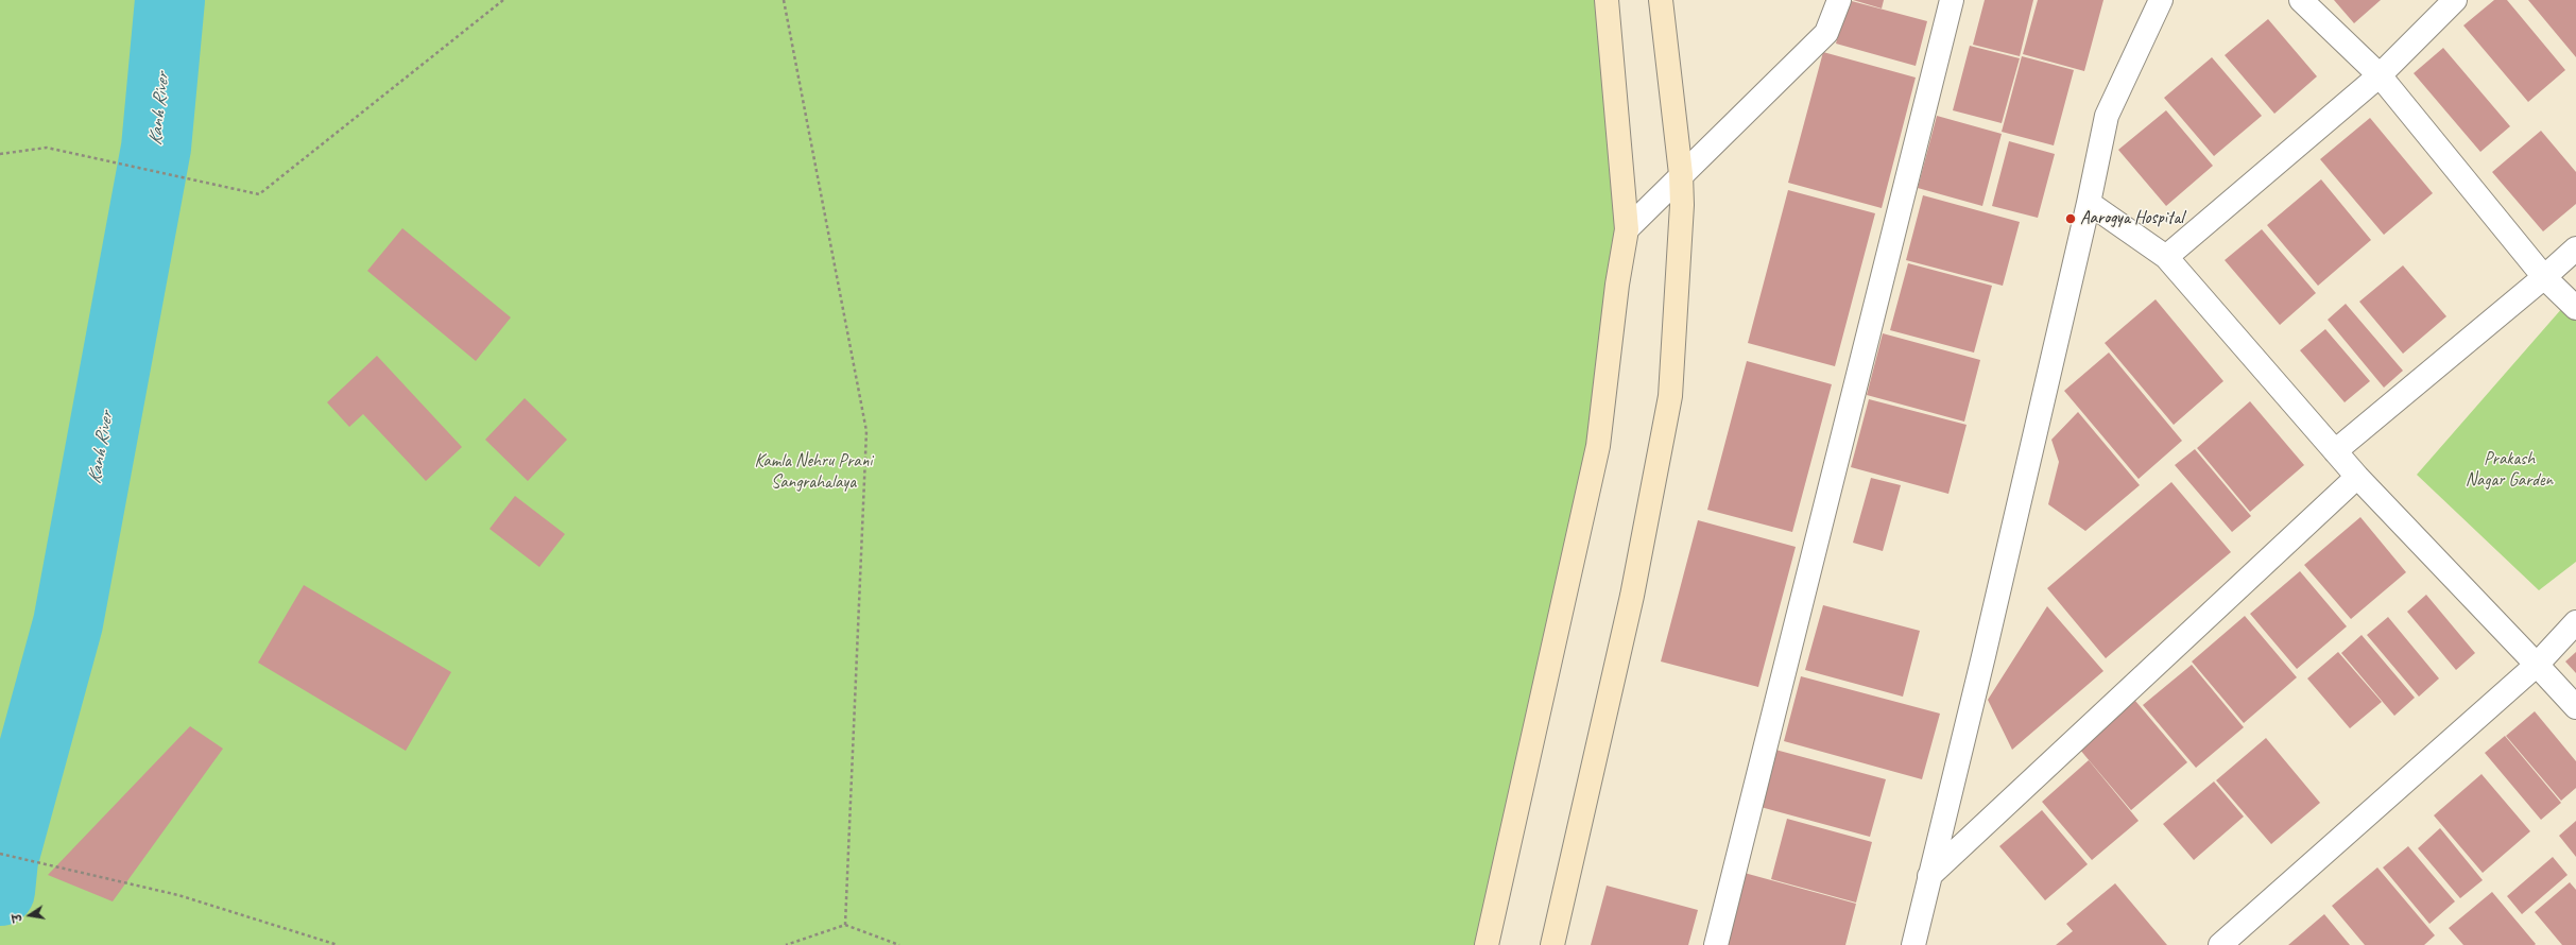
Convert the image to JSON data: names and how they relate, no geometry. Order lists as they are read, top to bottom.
{
  "water": ["Kanh River"],
  "parks": ["Prakash Nagar Garden", "Kamla Nehru Prani Sangrahalaya"],
  "places": ["Aarogya Hospital"],
  "north": "left"
}
